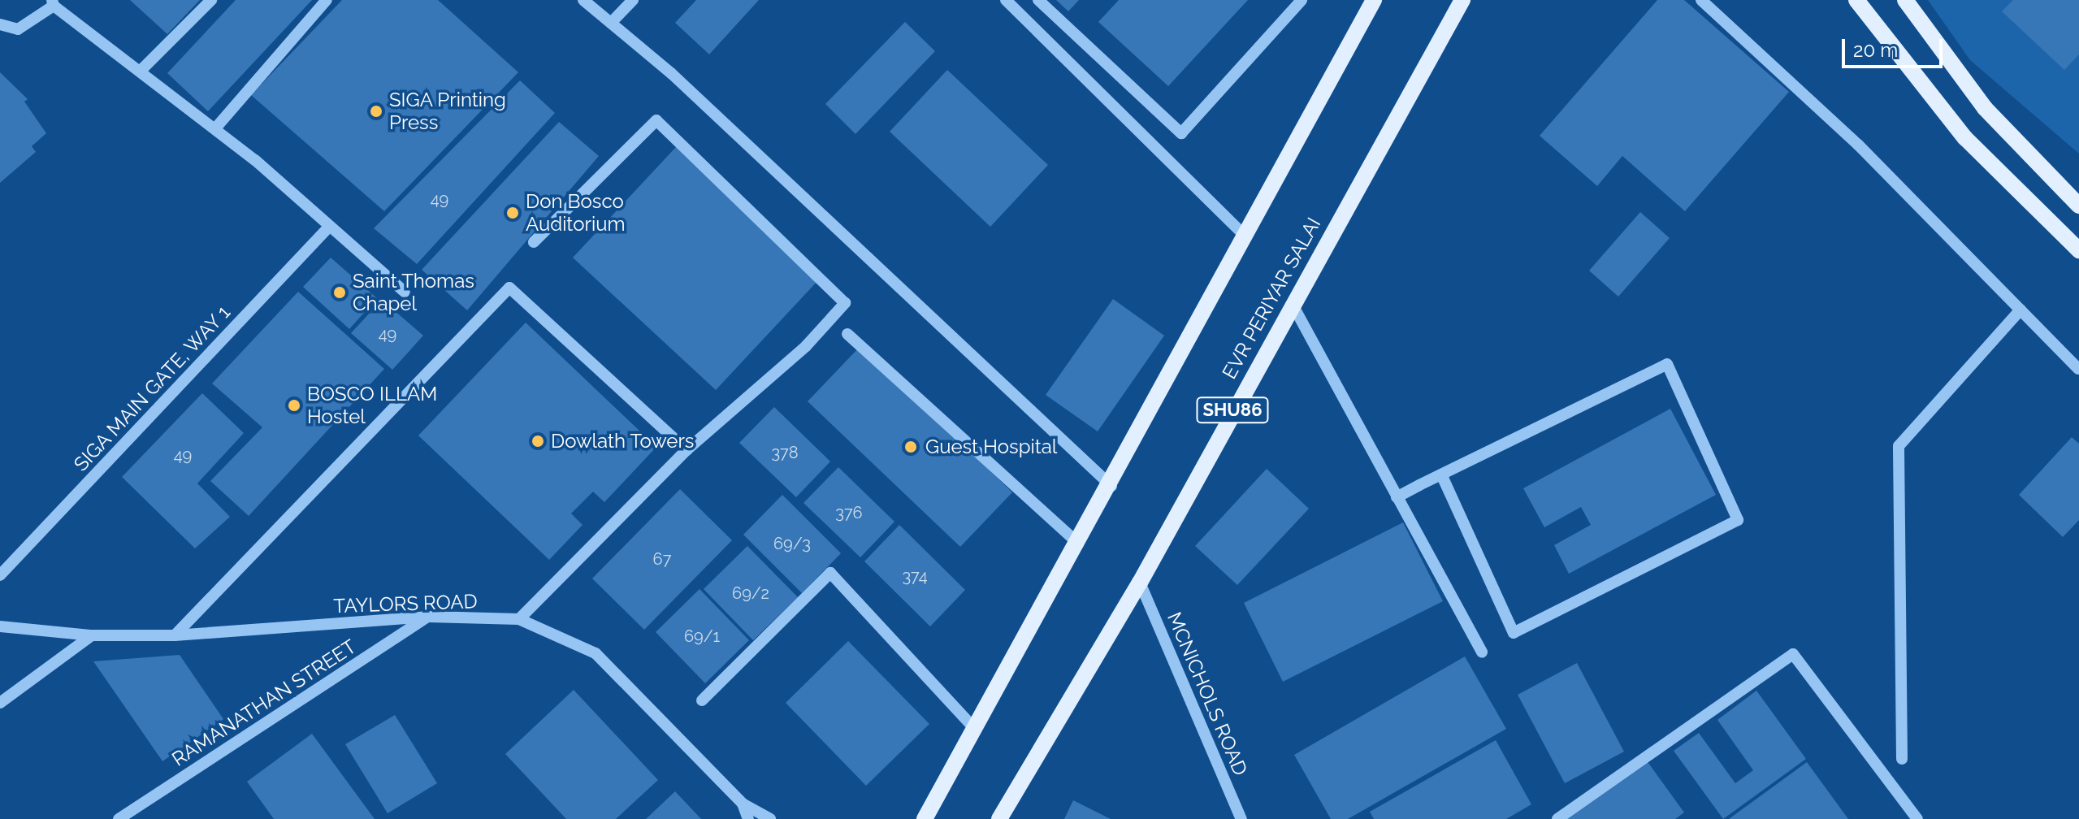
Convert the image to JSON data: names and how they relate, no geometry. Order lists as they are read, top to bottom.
{
  "streets": {
    "main road": ["EVR PERIYAR SALAI", "SHU86"],
    "street": [
      "SIGA MAIN GATE, WAY 1",
      "TAYLORS ROAD",
      "MCNICHOLS ROAD",
      "RAMANATHAN STREET"
    ]
  },
  "crossings": [
    ["EVR PERIYAR SALAI", "MCNICHOLS ROAD"],
    ["TAYLORS ROAD", "RAMANATHAN STREET"]
  ],
  "places": [
    "SIGA Printing Press",
    "Don Bosco Auditorium",
    "Saint Thomas Chapel",
    "BOSCO ILLAM Hostel",
    "Dowlath Towers",
    "Guest Hospital"
  ],
  "house_numbers": [
    "49",
    "49",
    "378",
    "49",
    "376",
    "69/3",
    "67",
    "374",
    "69/2",
    "69/1"
  ],
  "scale_bar": "20 m"
}
